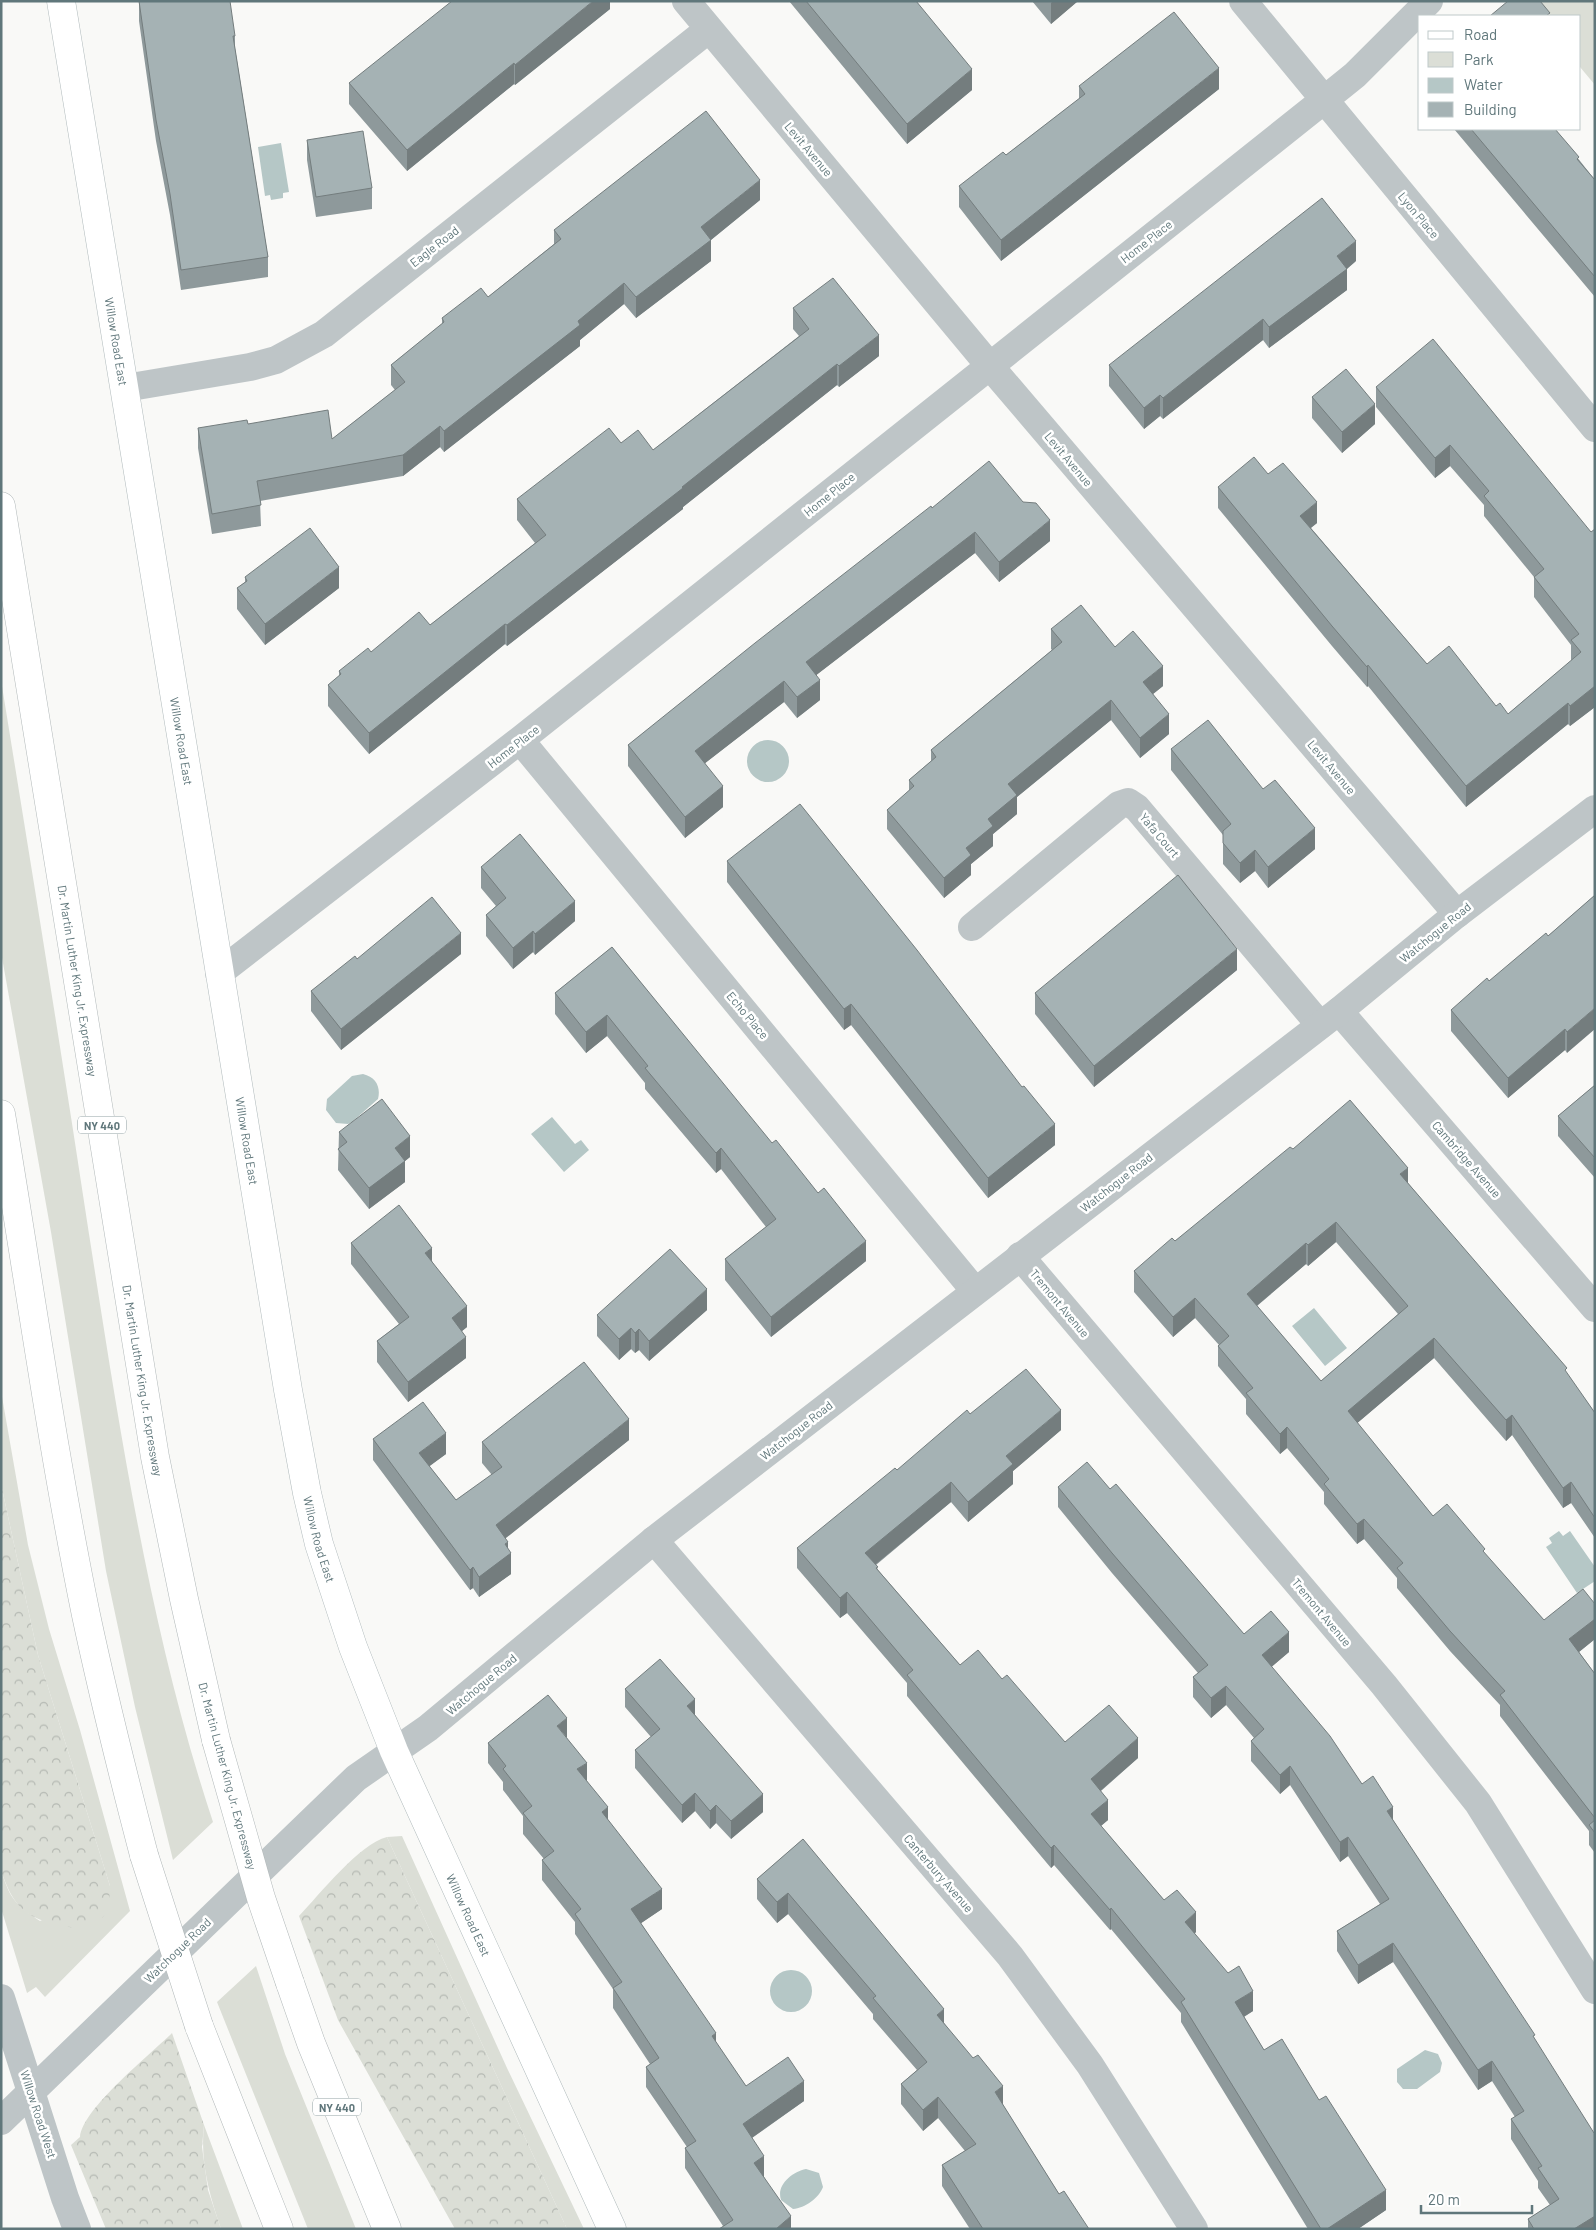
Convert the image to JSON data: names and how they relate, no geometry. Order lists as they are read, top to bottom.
{
  "streets": {
    "main road": ["Willow Road East", "Dr. Martin Luther King Jr. Expressway", "NY 440"],
    "street": [
      "Levit Avenue",
      "Lyon Place",
      "Home Place",
      "Eagle Road",
      "Yafa Court",
      "Watchogue Road",
      "Echo Place",
      "Cambridge Avenue",
      "Tremont Avenue",
      "Canterbury Avenue",
      "Willow Road West"
    ]
  },
  "crossings": [
    ["Levit Avenue", "Home Place"],
    ["Levit Avenue", "Eagle Road"],
    ["Levit Avenue", "Watchogue Road"],
    ["Lyon Place", "Home Place"],
    ["Home Place", "Willow Road East"],
    ["Home Place", "Echo Place"],
    ["Eagle Road", "Willow Road East"],
    ["Willow Road East", "Watchogue Road"],
    ["Yafa Court", "Watchogue Road"],
    ["Yafa Court", "Cambridge Avenue"],
    ["Watchogue Road", "Echo Place"],
    ["Watchogue Road", "Cambridge Avenue"],
    ["Watchogue Road", "Tremont Avenue"],
    ["Watchogue Road", "Canterbury Avenue"],
    ["Watchogue Road", "Willow Road West"]
  ],
  "legend": [
    "Road",
    "Park",
    "Water",
    "Building"
  ],
  "scale_bar": "20 m"
}
